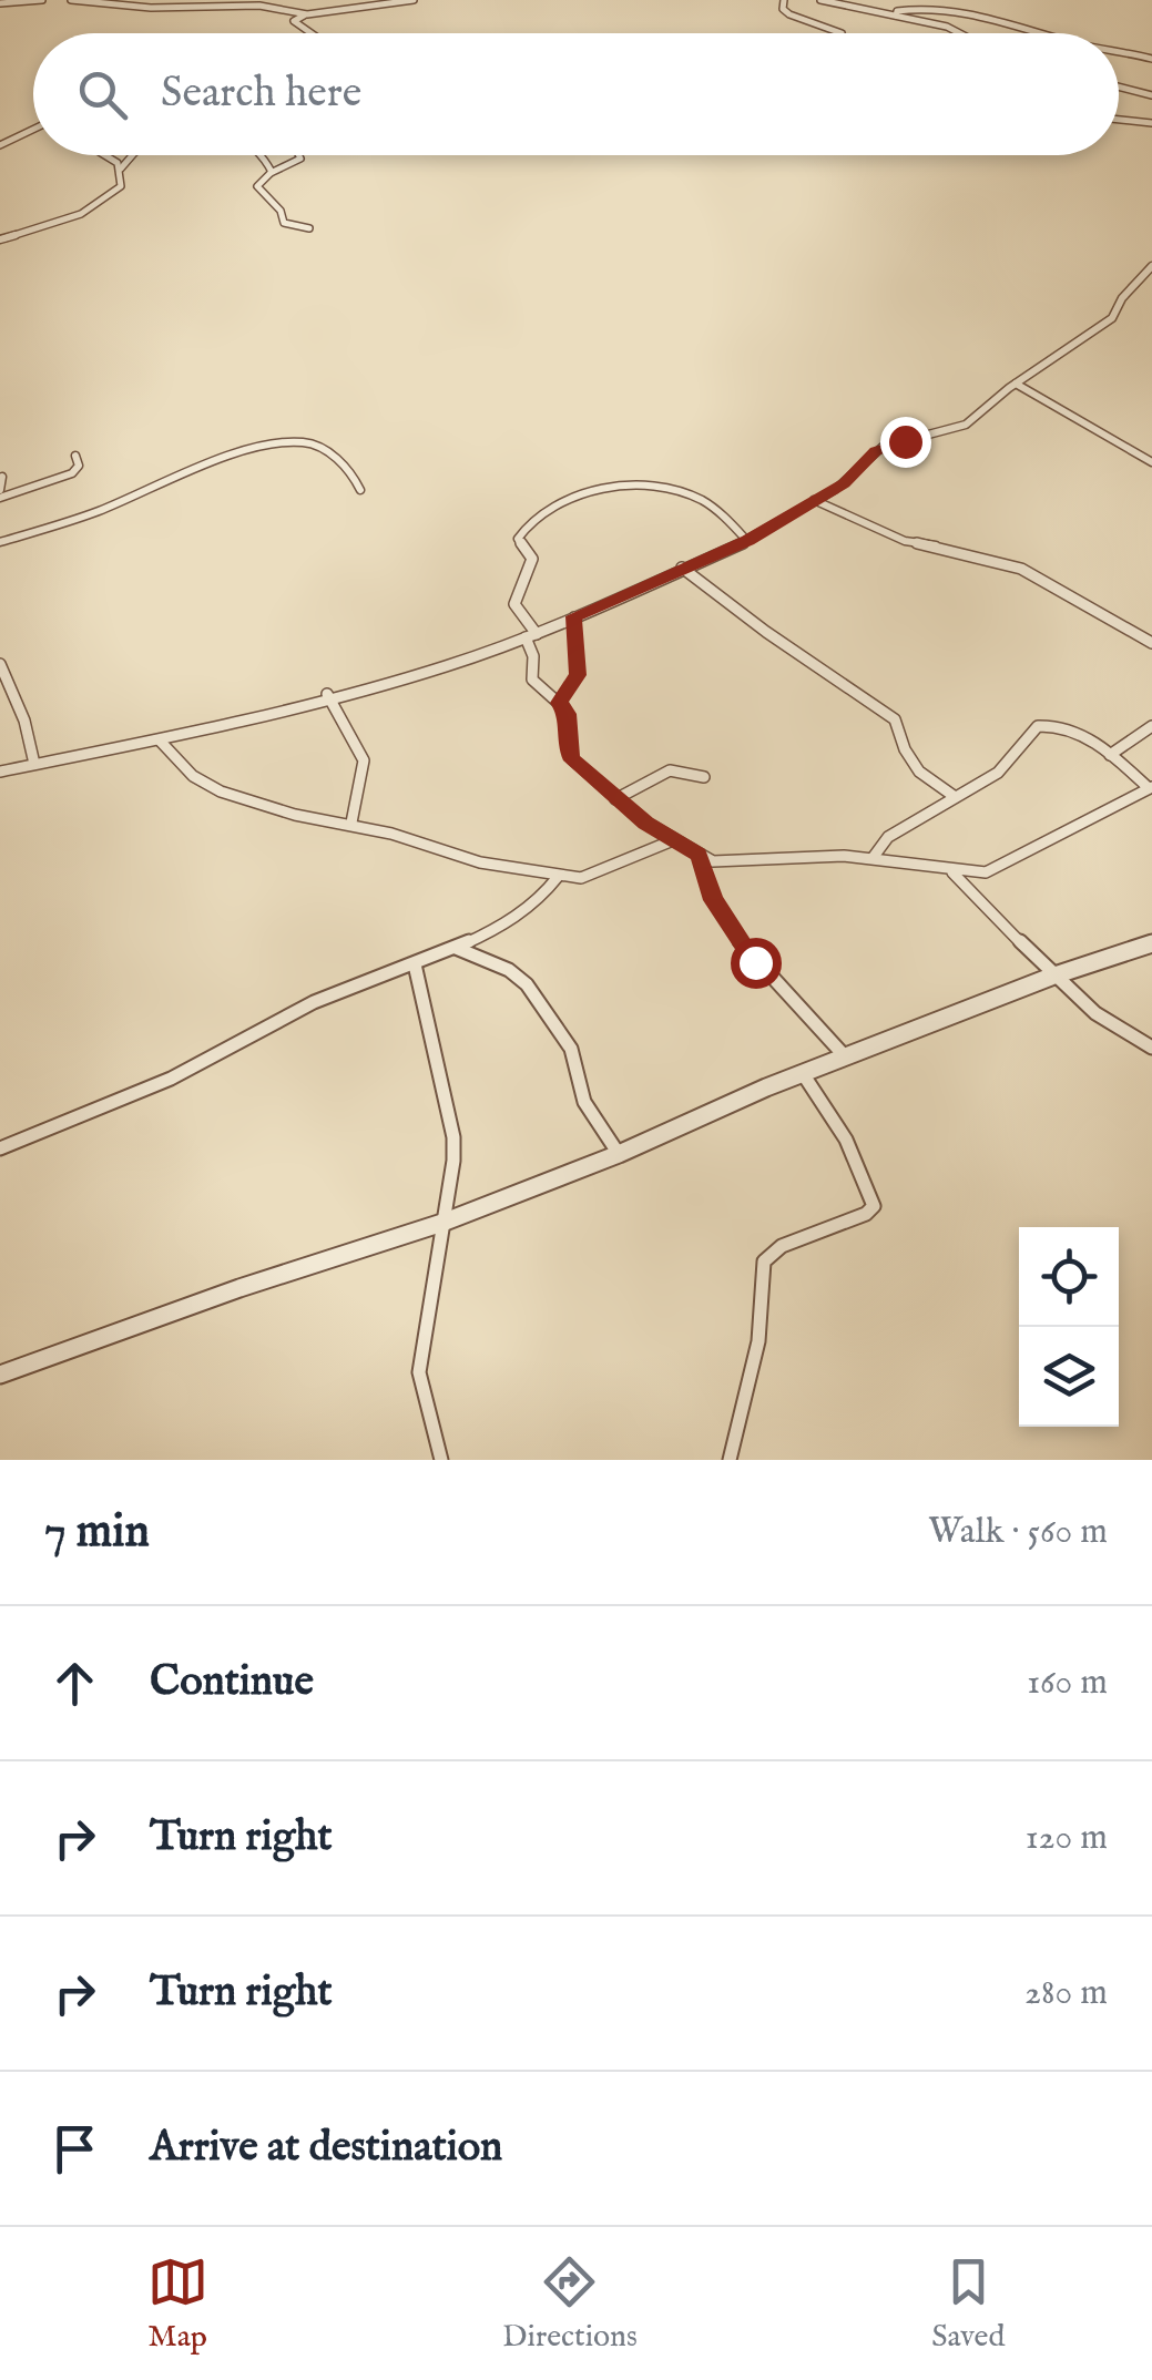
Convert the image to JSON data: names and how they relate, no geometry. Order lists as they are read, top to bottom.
{
  "page": {
    "search": "Search here",
    "heading": ["7 min", "Walk · 560 m"],
    "list": [
      ["Continue", "160 m"],
      ["Turn right", "120 m"],
      ["Turn right", "280 m"],
      "Arrive at destination"
    ],
    "nav": ["Map", "Directions", "Saved"]
  }
}
